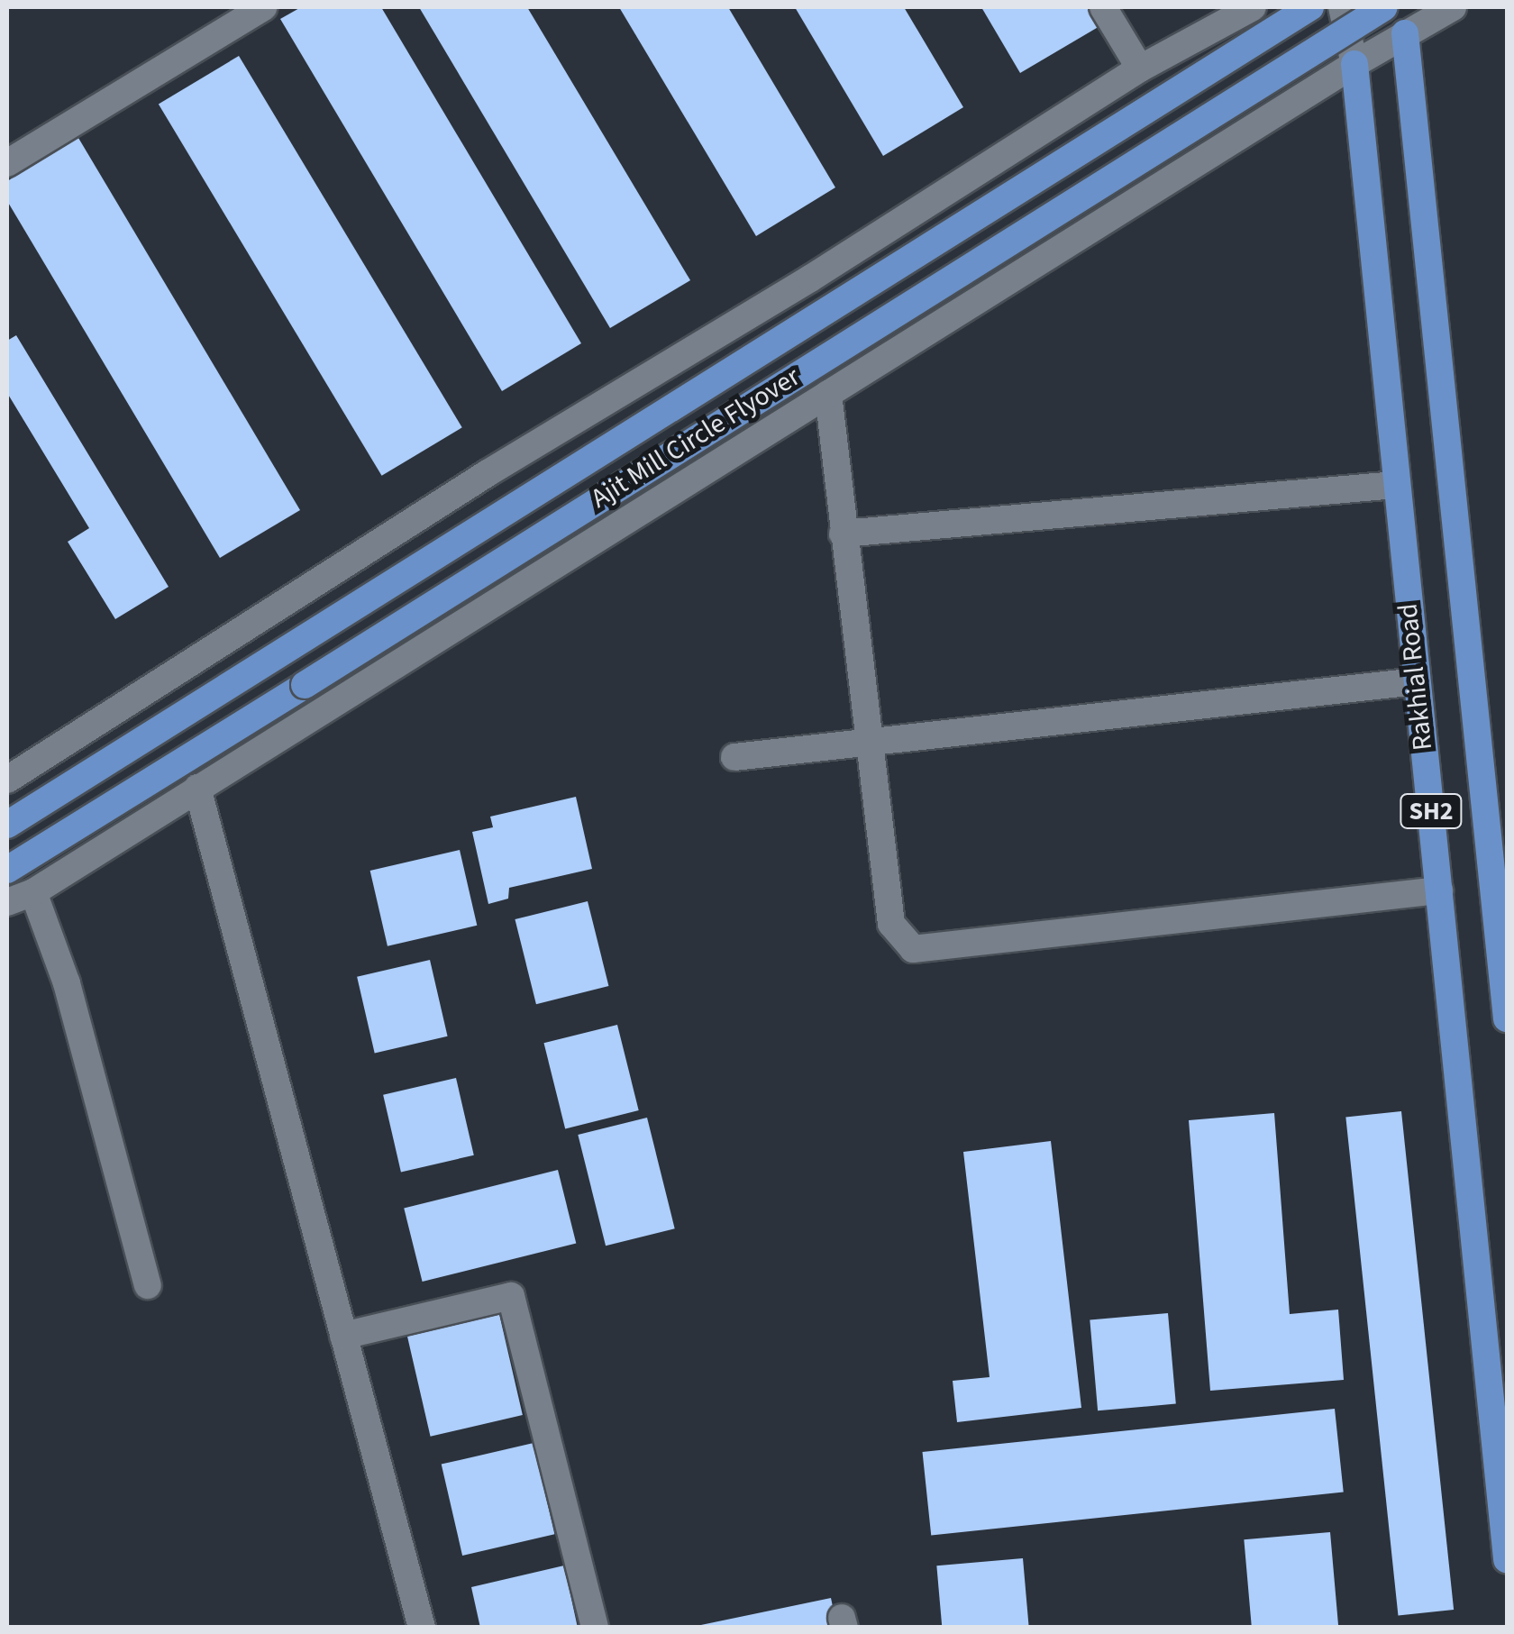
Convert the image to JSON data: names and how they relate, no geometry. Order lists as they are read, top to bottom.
{
  "streets": {
    "main road": ["Ajit Mill Circle Flyover", "Rakhial Road", "SH2"]
  }
}
